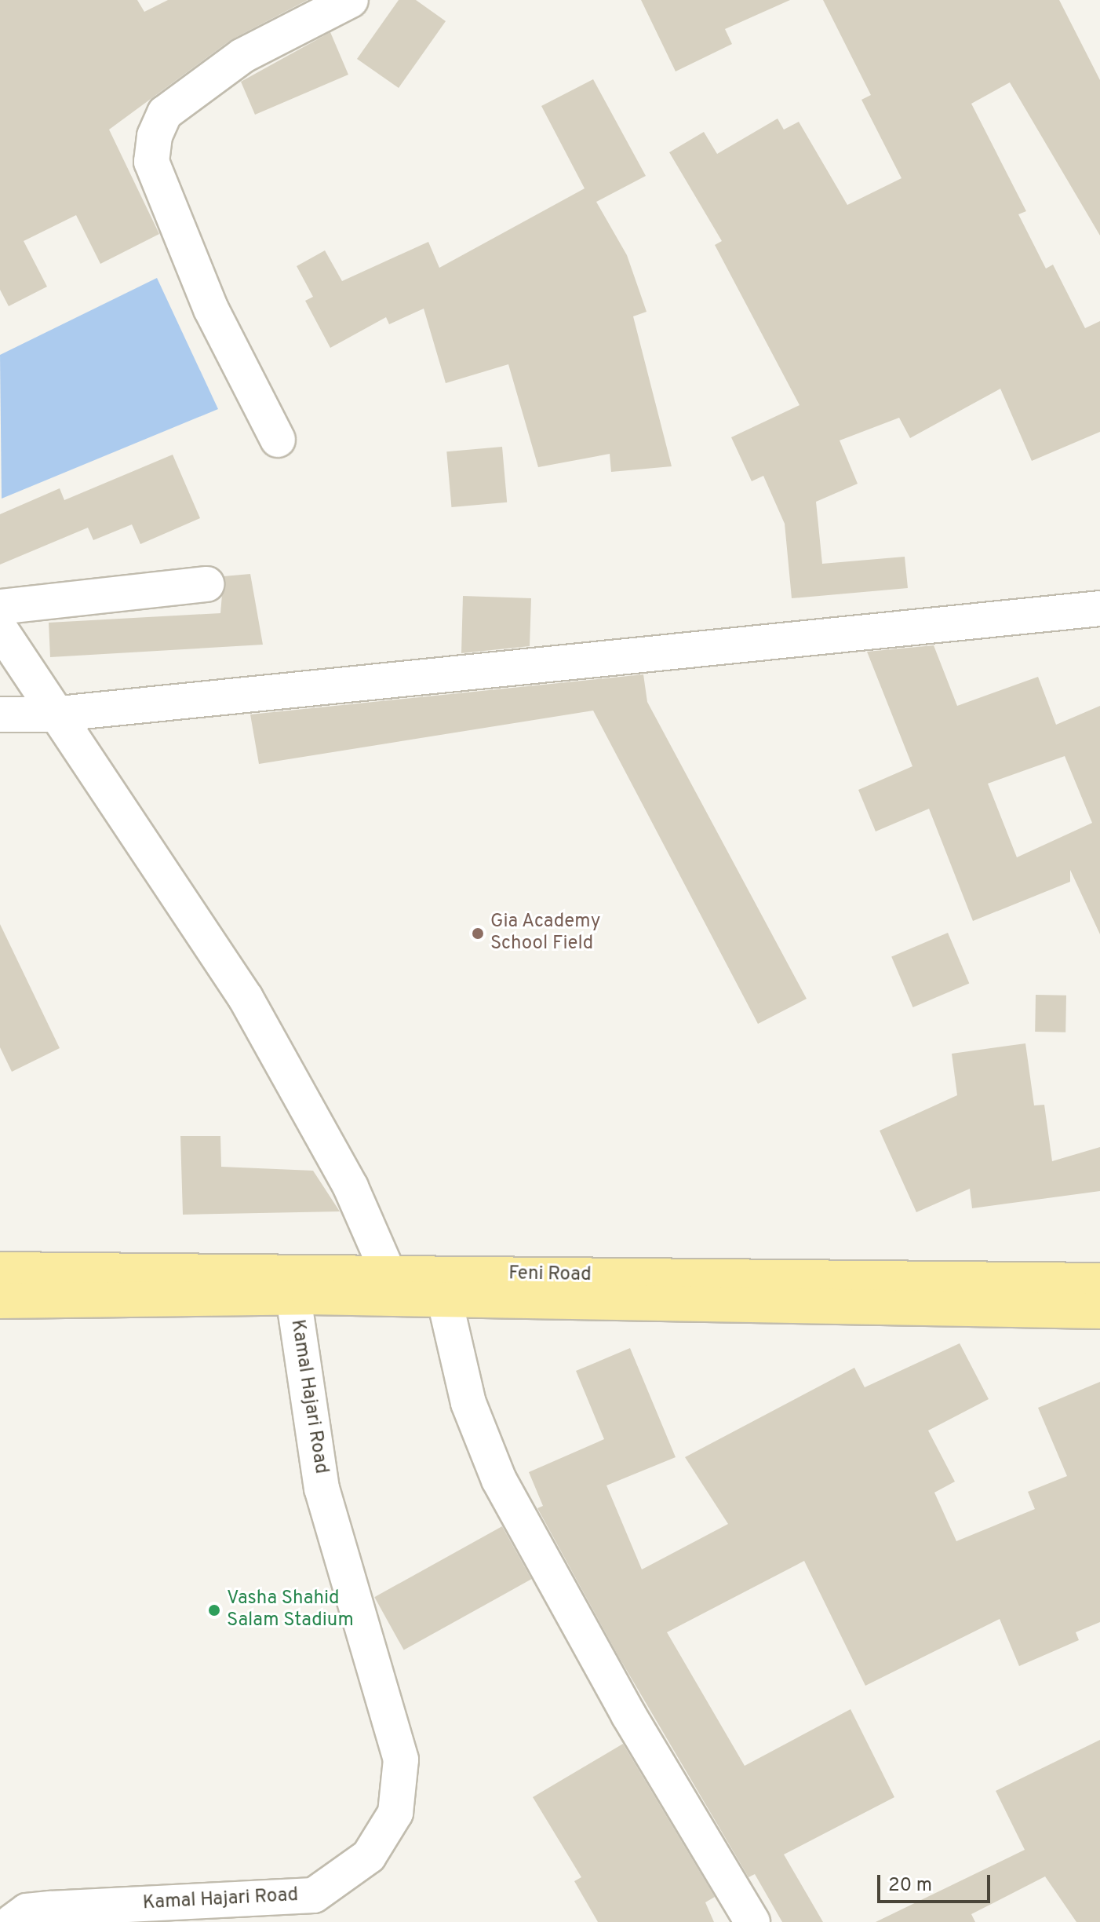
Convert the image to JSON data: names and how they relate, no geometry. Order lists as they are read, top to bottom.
{
  "streets": {
    "main road": ["Feni Road"],
    "street": ["Kamal Hajari Road"]
  },
  "places": ["Gia Academy School Field", "Vasha Shahid Salam Stadium"],
  "scale_bar": "20 m"
}
